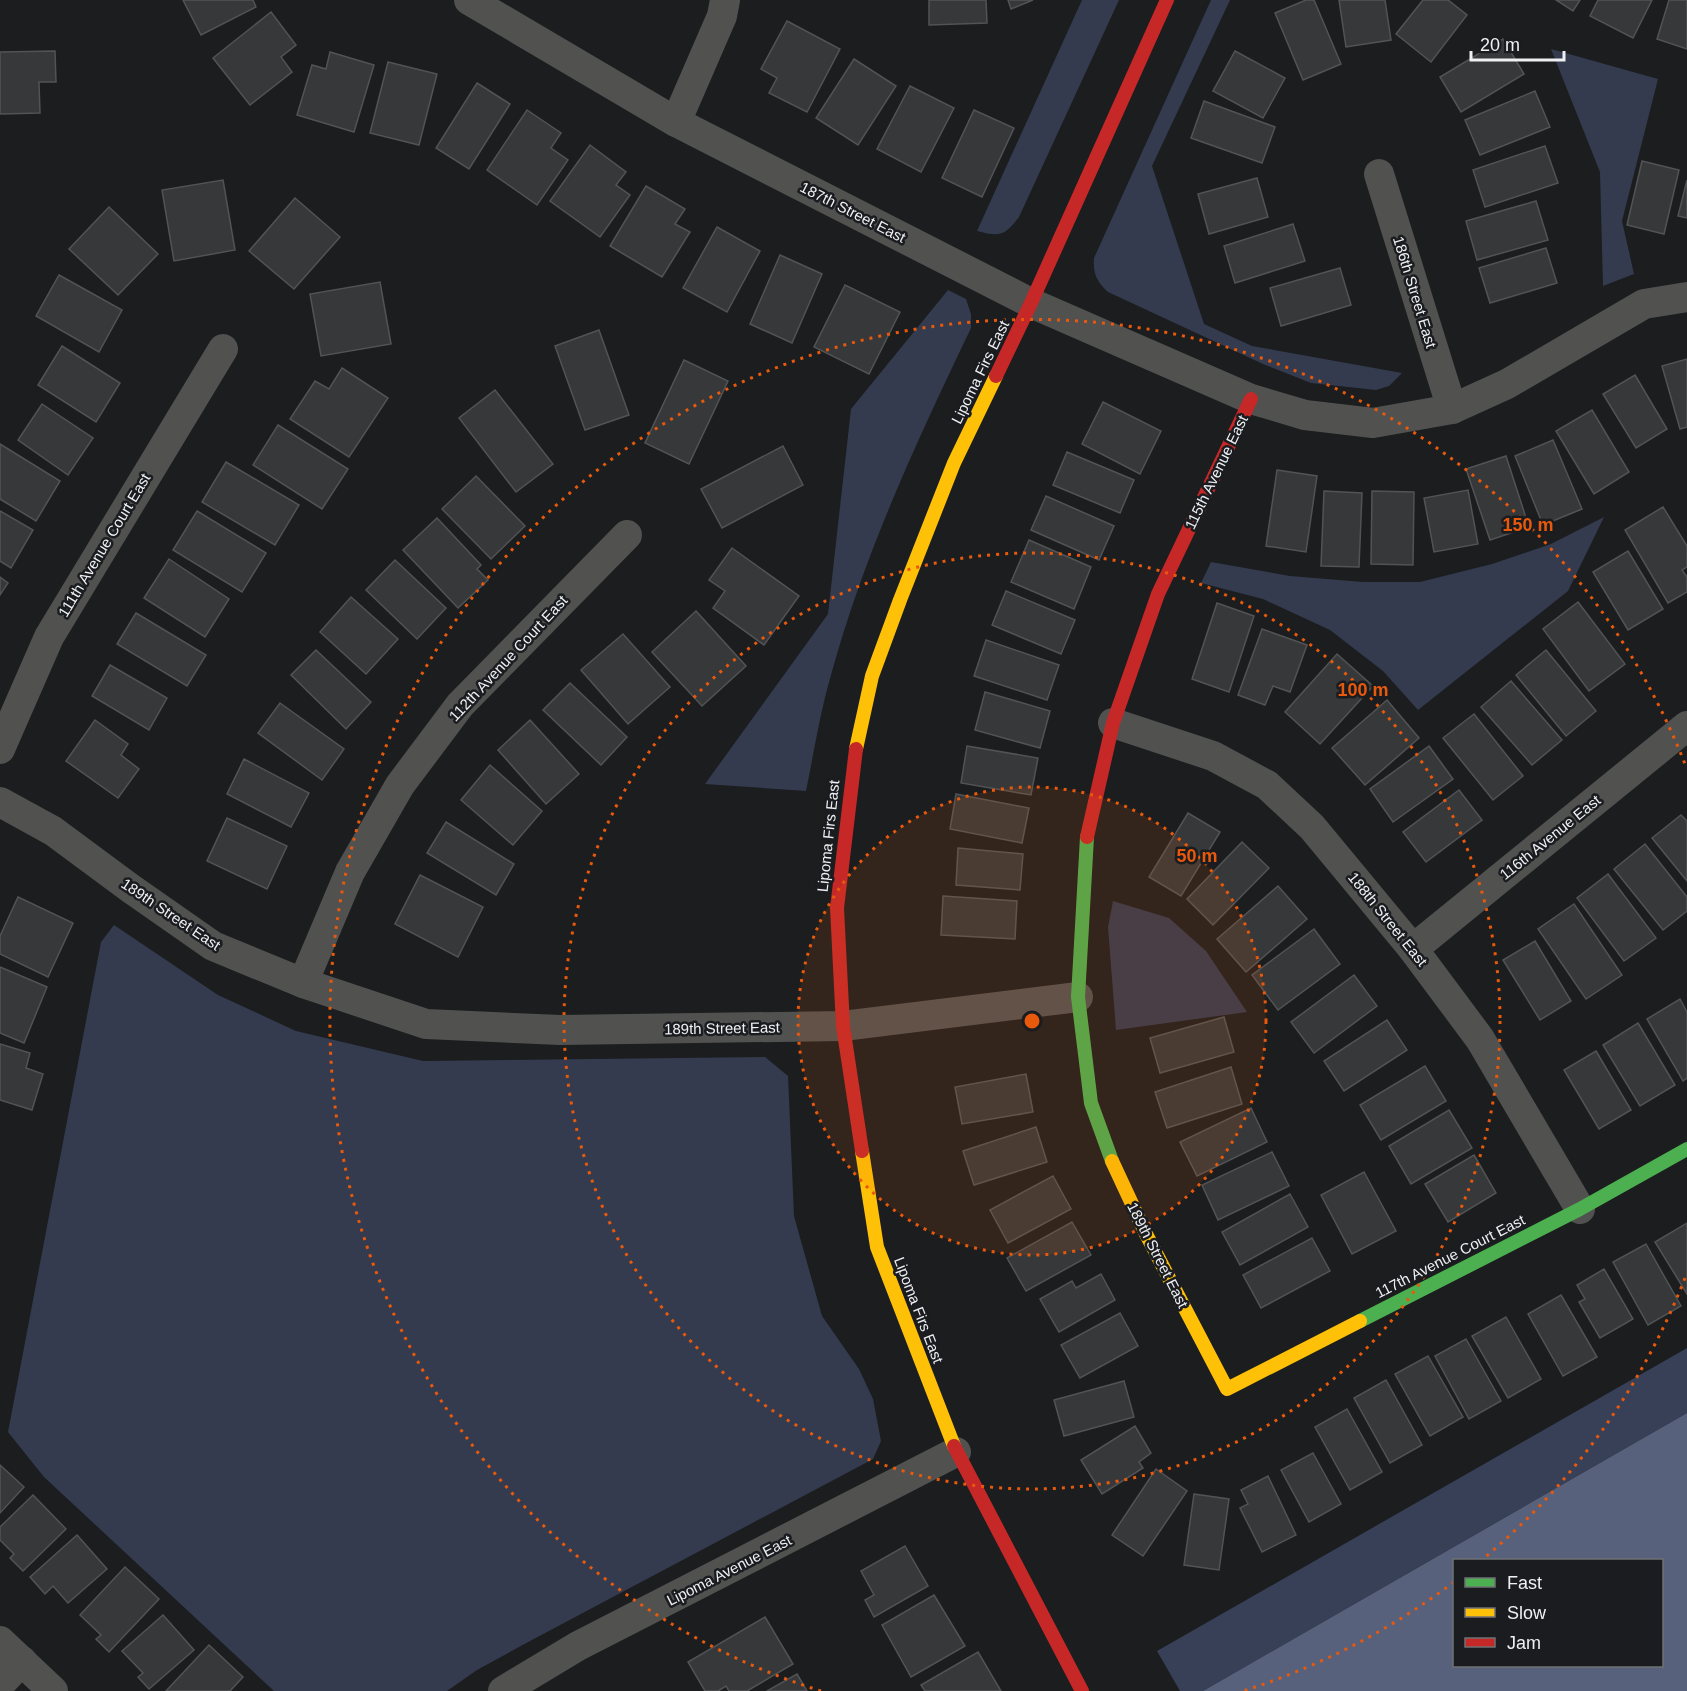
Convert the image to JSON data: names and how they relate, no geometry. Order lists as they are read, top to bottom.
{
  "streets": {
    "street": [
      "187th Street East",
      "186th Street East",
      "Lipoma Firs East",
      "115th Avenue East",
      "111th Avenue Court East",
      "112th Avenue Court East",
      "116th Avenue East",
      "189th Street East",
      "188th Street East",
      "117th Avenue Court East",
      "Lipoma Avenue East"
    ]
  },
  "crossings": [
    ["187th Street East", "Lipoma Firs East"],
    ["187th Street East", "115th Avenue East"],
    ["186th Street East", "115th Avenue East"],
    ["Lipoma Firs East", "189th Street East"],
    ["Lipoma Firs East", "Lipoma Avenue East"],
    ["115th Avenue East", "189th Street East"],
    ["115th Avenue East", "188th Street East"],
    ["112th Avenue Court East", "189th Street East"],
    ["116th Avenue East", "188th Street East"],
    ["189th Street East", "117th Avenue Court East"],
    ["188th Street East", "117th Avenue Court East"]
  ],
  "legend": ["Fast", "Slow", "Jam"],
  "scale_bar": "20 m",
  "rings": ["150 m", "100 m", "50 m"]
}
